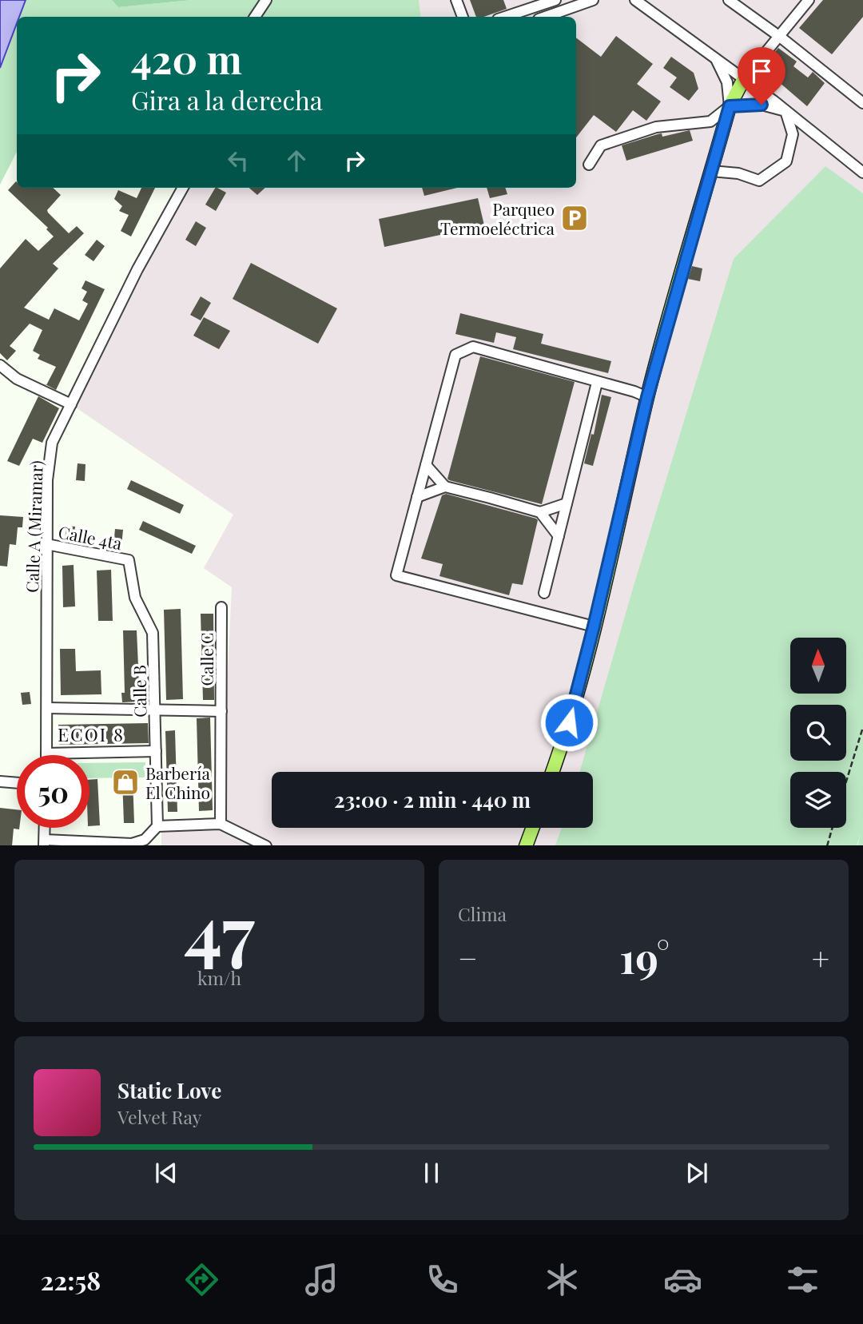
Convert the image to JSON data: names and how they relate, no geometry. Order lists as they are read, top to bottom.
{
  "streets": {
    "street": [
      "Calle A (Miramar)",
      "Calle 4ta",
      "Calle C",
      "Calle B"
    ]
  },
  "crossings": [
    ["Calle A (Miramar)", "Calle 4ta"],
    ["Calle 4ta", "Calle B"]
  ],
  "districts": ["ECOI 8"],
  "places": {
    "parking": ["Parqueo Termoeléctrica"],
    "shop": ["Barbería El Chino"]
  },
  "north": "top",
  "page": {
    "turn": ["420 m", "Gira a la derecha"],
    "limit": "50",
    "trip": "23:00 · 2 min · 440 m",
    "tile": [
      ["47", "km/h"],
      "Clima"
    ],
    "heat": ["−", "19°", "+"],
    "song": ["Static Love", "Velvet Ray"],
    "tabs": "22:58"
  }
}
